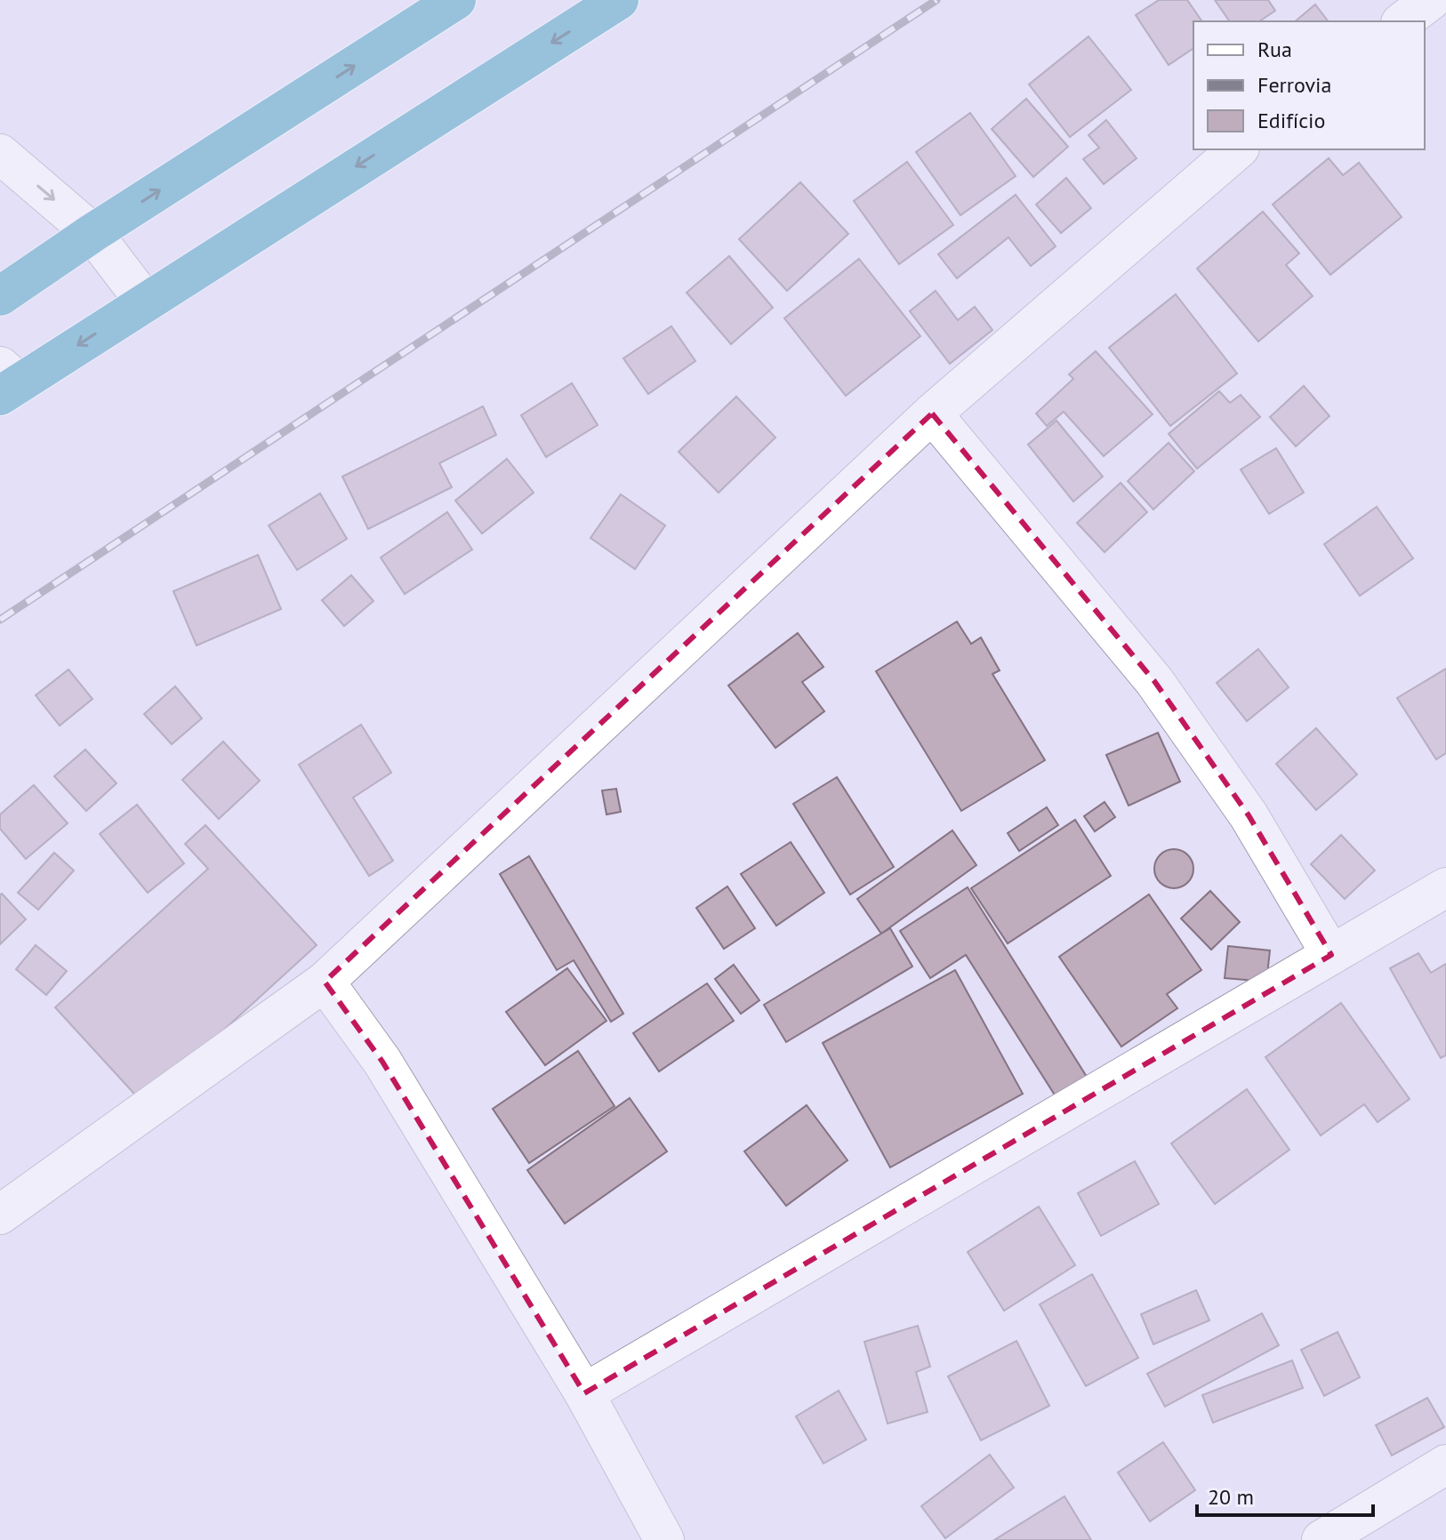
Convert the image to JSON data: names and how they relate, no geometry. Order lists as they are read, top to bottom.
{
  "legend": ["Rua", "Ferrovia", "Edifício"],
  "scale_bar": "20 m"
}
